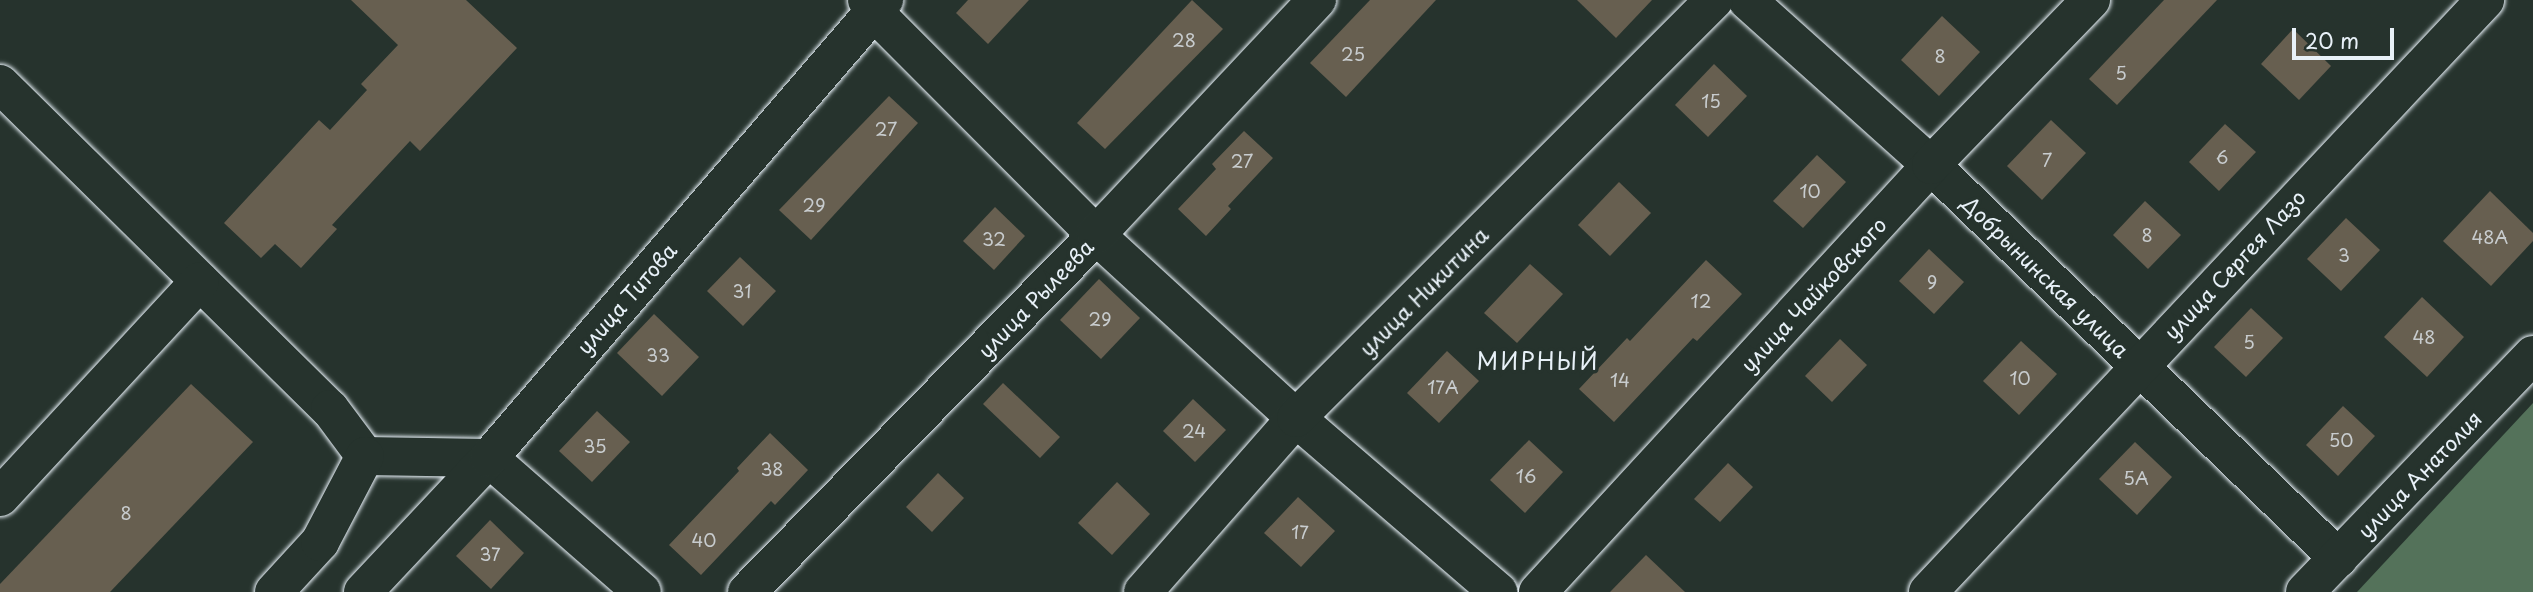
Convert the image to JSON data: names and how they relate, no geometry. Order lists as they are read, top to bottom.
{
  "streets": {
    "street": [
      "улица Сергея Лазо",
      "Добрынинская улица",
      "улица Никитина",
      "улица Чайковского",
      "улица Титова",
      "улица Рылеева",
      "улица Анатолия"
    ]
  },
  "crossings": [
    ["улица Сергея Лазо", "Добрынинская улица"],
    ["Добрынинская улица", "улица Чайковского"],
    ["Добрынинская улица", "улица Анатолия"]
  ],
  "districts": ["МИРНЫЙ"],
  "house_numbers": [
    "28",
    "25",
    "8",
    "5",
    "15",
    "27",
    "6",
    "7",
    "27",
    "10",
    "29",
    "8",
    "48А",
    "32",
    "3",
    "9",
    "31",
    "12",
    "29",
    "48",
    "5",
    "33",
    "10",
    "14",
    "17А",
    "24",
    "50",
    "35",
    "38",
    "16",
    "5А",
    "8",
    "17",
    "40",
    "37"
  ],
  "scale_bar": "20 m"
}
